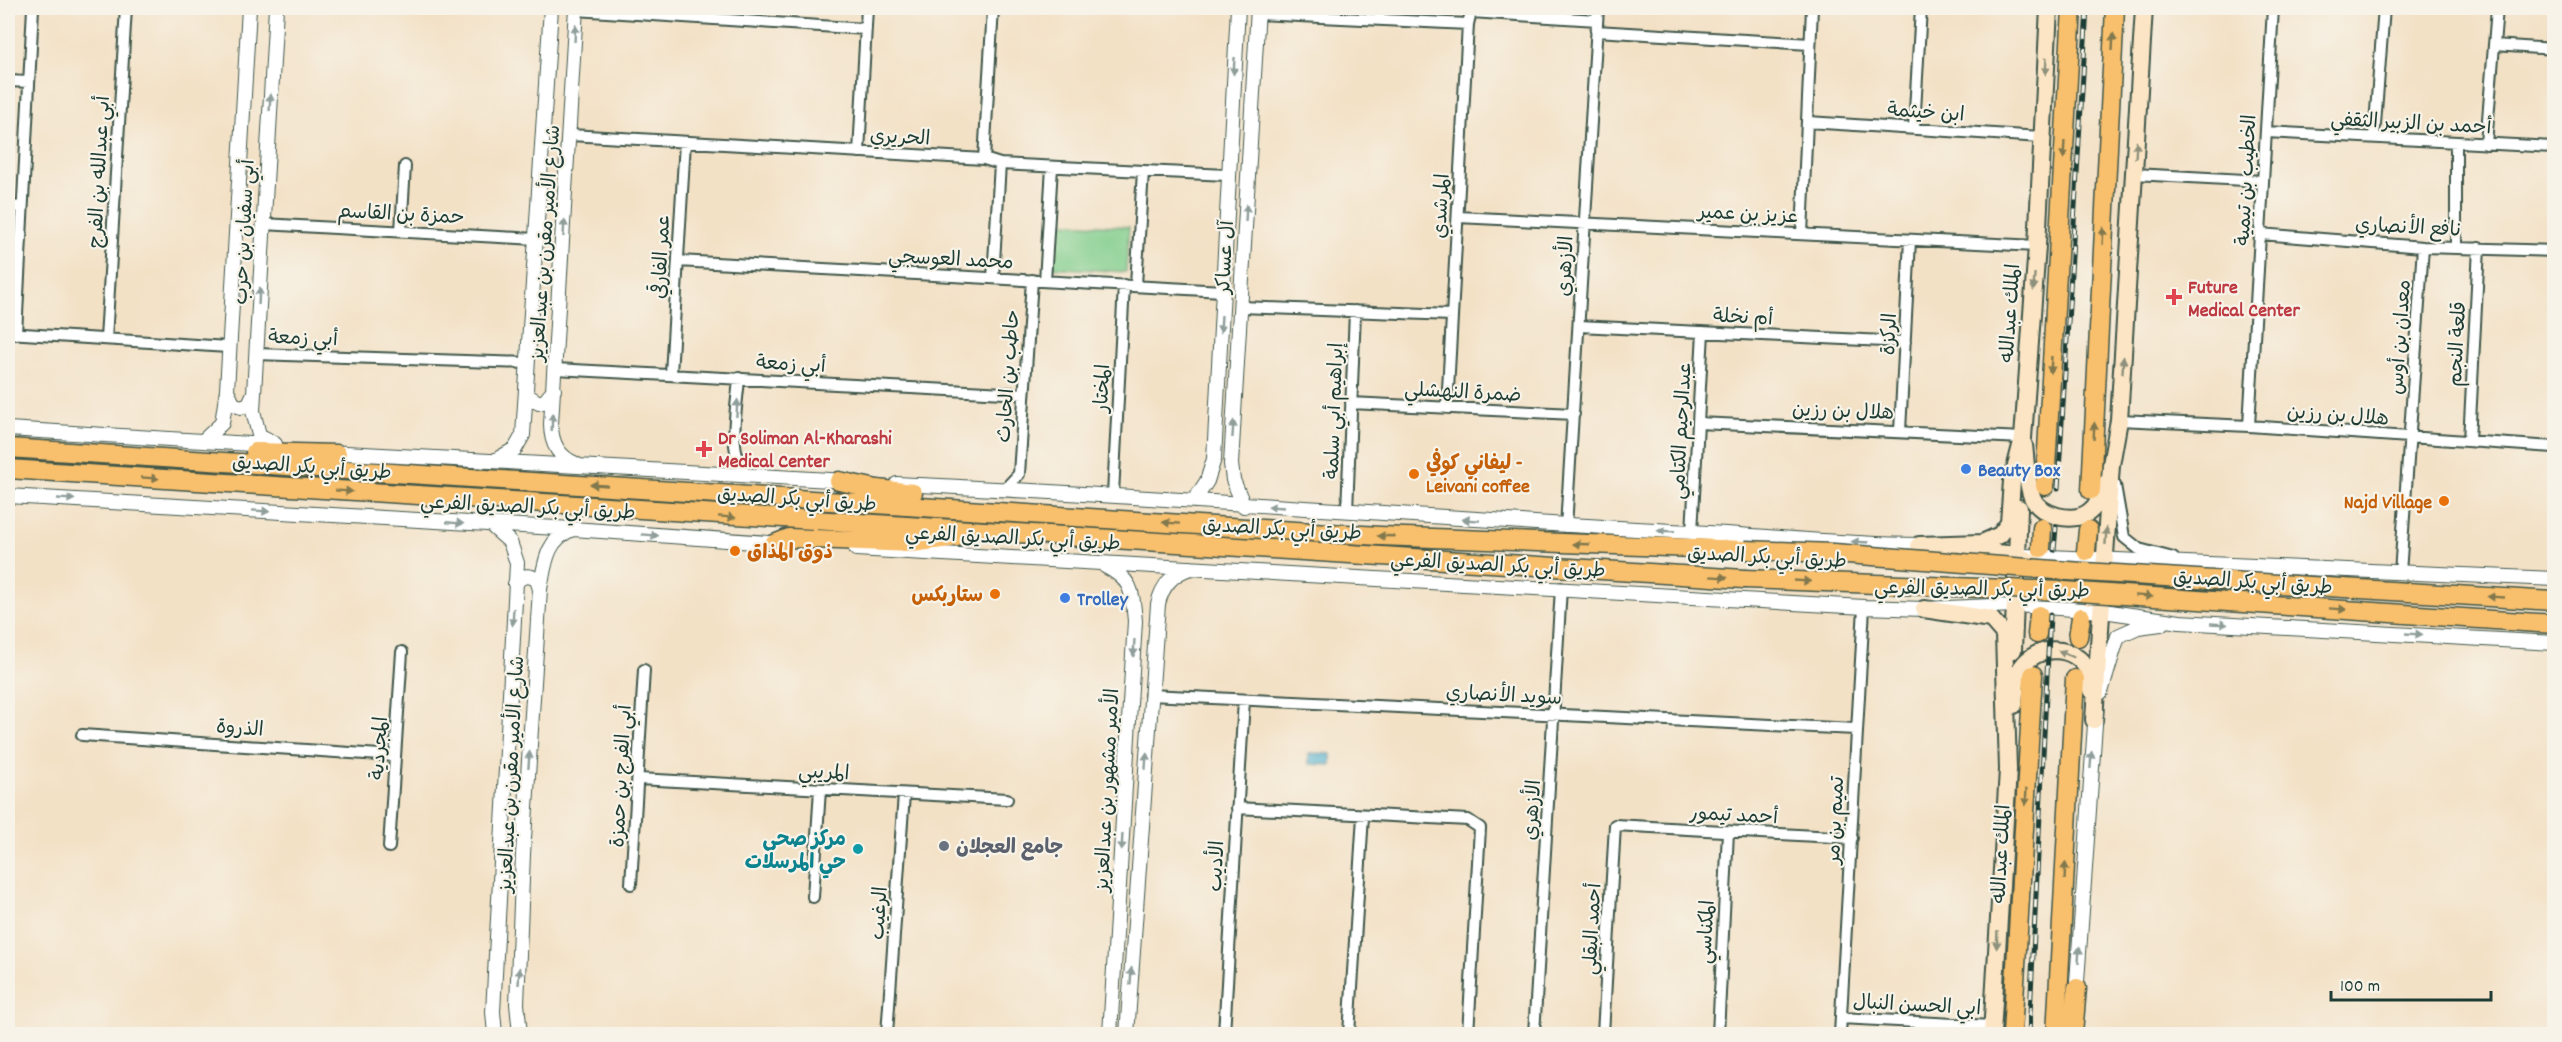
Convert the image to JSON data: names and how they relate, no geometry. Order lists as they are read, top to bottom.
{
  "streets": {
    "main road": ["الملك عبدالله", "طريق أبي بكر الصديق", "طريق أبي بكر الصديق الفرعي"],
    "street": [
      "ابن خيثمة",
      "أحمد بن الزبير الثقفي",
      "الحريري",
      "أبي عبدالله بن الفرج",
      "الخطيب بن تيمية",
      "المرشدي",
      "حمزة بن القاسم",
      "عزيز بن عمير",
      "نافع الأنصاري",
      "أبي سفيان بن حرب",
      "شارع الأمير مقرن بن عبدالعزيز",
      "عمر الفارقي",
      "آل عساكر",
      "محمد العوسجي",
      "الأزهري",
      "أم نخلة",
      "الركزة",
      "أبي زمعة",
      "معدان بن أوس",
      "قلعة النجم",
      "حاطب بن الحارث",
      "المختار",
      "ضمرة النهشلي",
      "هلال بن رزين",
      "إبراهيم أبي سلمة",
      "عبدالرحيم الكتامي",
      "سويد الأنصاري",
      "الذروة",
      "المجردية",
      "المريبي",
      "أبي الفرج بن حمزة",
      "الأمير مشهور بن عبدالعزيز",
      "أحمد تيمور",
      "تميم بن مر",
      "الأديب",
      "الرغيب",
      "أحمد البقلي",
      "المكناسي",
      "ابي الحسن النبال"
    ]
  },
  "crossings": [
    ["ابن خيثمة", "الملك عبدالله"],
    ["أحمد بن الزبير الثقفي", "الخطيب بن تيمية"],
    ["الحريري", "شارع الأمير مقرن بن عبدالعزيز"],
    ["الحريري", "عمر الفارقي"],
    ["الحريري", "آل عساكر"],
    ["الخطيب بن تيمية", "نافع الأنصاري"],
    ["الخطيب بن تيمية", "هلال بن رزين"],
    ["المرشدي", "عزيز بن عمير"],
    ["المرشدي", "ضمرة النهشلي"],
    ["حمزة بن القاسم", "أبي سفيان بن حرب"],
    ["حمزة بن القاسم", "شارع الأمير مقرن بن عبدالعزيز"],
    ["عزيز بن عمير", "الأزهري"],
    ["عزيز بن عمير", "الملك عبدالله"],
    ["عزيز بن عمير", "الركزة"],
    ["نافع الأنصاري", "معدان بن أوس"],
    ["نافع الأنصاري", "قلعة النجم"],
    ["أبي سفيان بن حرب", "أبي زمعة"],
    ["أبي سفيان بن حرب", "طريق أبي بكر الصديق الفرعي"],
    ["شارع الأمير مقرن بن عبدالعزيز", "أبي زمعة"],
    ["شارع الأمير مقرن بن عبدالعزيز", "طريق أبي بكر الصديق الفرعي"],
    ["عمر الفارقي", "محمد العوسجي"],
    ["عمر الفارقي", "أبي زمعة"],
    ["آل عساكر", "محمد العوسجي"],
    ["آل عساكر", "طريق أبي بكر الصديق الفرعي"],
    ["محمد العوسجي", "حاطب بن الحارث"],
    ["محمد العوسجي", "المختار"],
    ["الأزهري", "أم نخلة"],
    ["الأزهري", "ضمرة النهشلي"],
    ["الأزهري", "طريق أبي بكر الصديق الفرعي"],
    ["الأزهري", "سويد الأنصاري"],
    ["الملك عبدالله", "هلال بن رزين"],
    ["الملك عبدالله", "طريق أبي بكر الصديق الفرعي"],
    ["أم نخلة", "الركزة"],
    ["أم نخلة", "عبدالرحيم الكتامي"],
    ["الركزة", "هلال بن رزين"],
    ["أبي زمعة", "حاطب بن الحارث"],
    ["معدان بن أوس", "هلال بن رزين"],
    ["معدان بن أوس", "طريق أبي بكر الصديق الفرعي"],
    ["قلعة النجم", "هلال بن رزين"],
    ["المختار", "طريق أبي بكر الصديق الفرعي"],
    ["ضمرة النهشلي", "إبراهيم أبي سلمة"],
    ["هلال بن رزين", "عبدالرحيم الكتامي"],
    ["إبراهيم أبي سلمة", "طريق أبي بكر الصديق الفرعي"],
    ["عبدالرحيم الكتامي", "طريق أبي بكر الصديق الفرعي"],
    ["طريق أبي بكر الصديق الفرعي", "الأمير مشهور بن عبدالعزيز"],
    ["طريق أبي بكر الصديق الفرعي", "تميم بن مر"],
    ["سويد الأنصاري", "الأمير مشهور بن عبدالعزيز"],
    ["سويد الأنصاري", "تميم بن مر"],
    ["سويد الأنصاري", "الأديب"],
    ["الذروة", "المجردية"],
    ["المريبي", "أبي الفرج بن حمزة"],
    ["المريبي", "الرغيب"],
    ["أحمد تيمور", "تميم بن مر"],
    ["أحمد تيمور", "أحمد البقلي"],
    ["أحمد تيمور", "المكناسي"],
    ["تميم بن مر", "ابي الحسن النبال"]
  ],
  "places": {
    "health": ["Future Medical Center", "Dr Soliman Al-Kharashi Medical Center"],
    "other": [
      "Beauty Box",
      "ليفاني كوفي - Leivani coffee",
      "Najd Village",
      "ذوق المذاق",
      "ستاربكس",
      "Trolley",
      "جامع العجلان",
      "مركز صحي حي المرسلات"
    ]
  },
  "scale_bar": "100 m"
}
